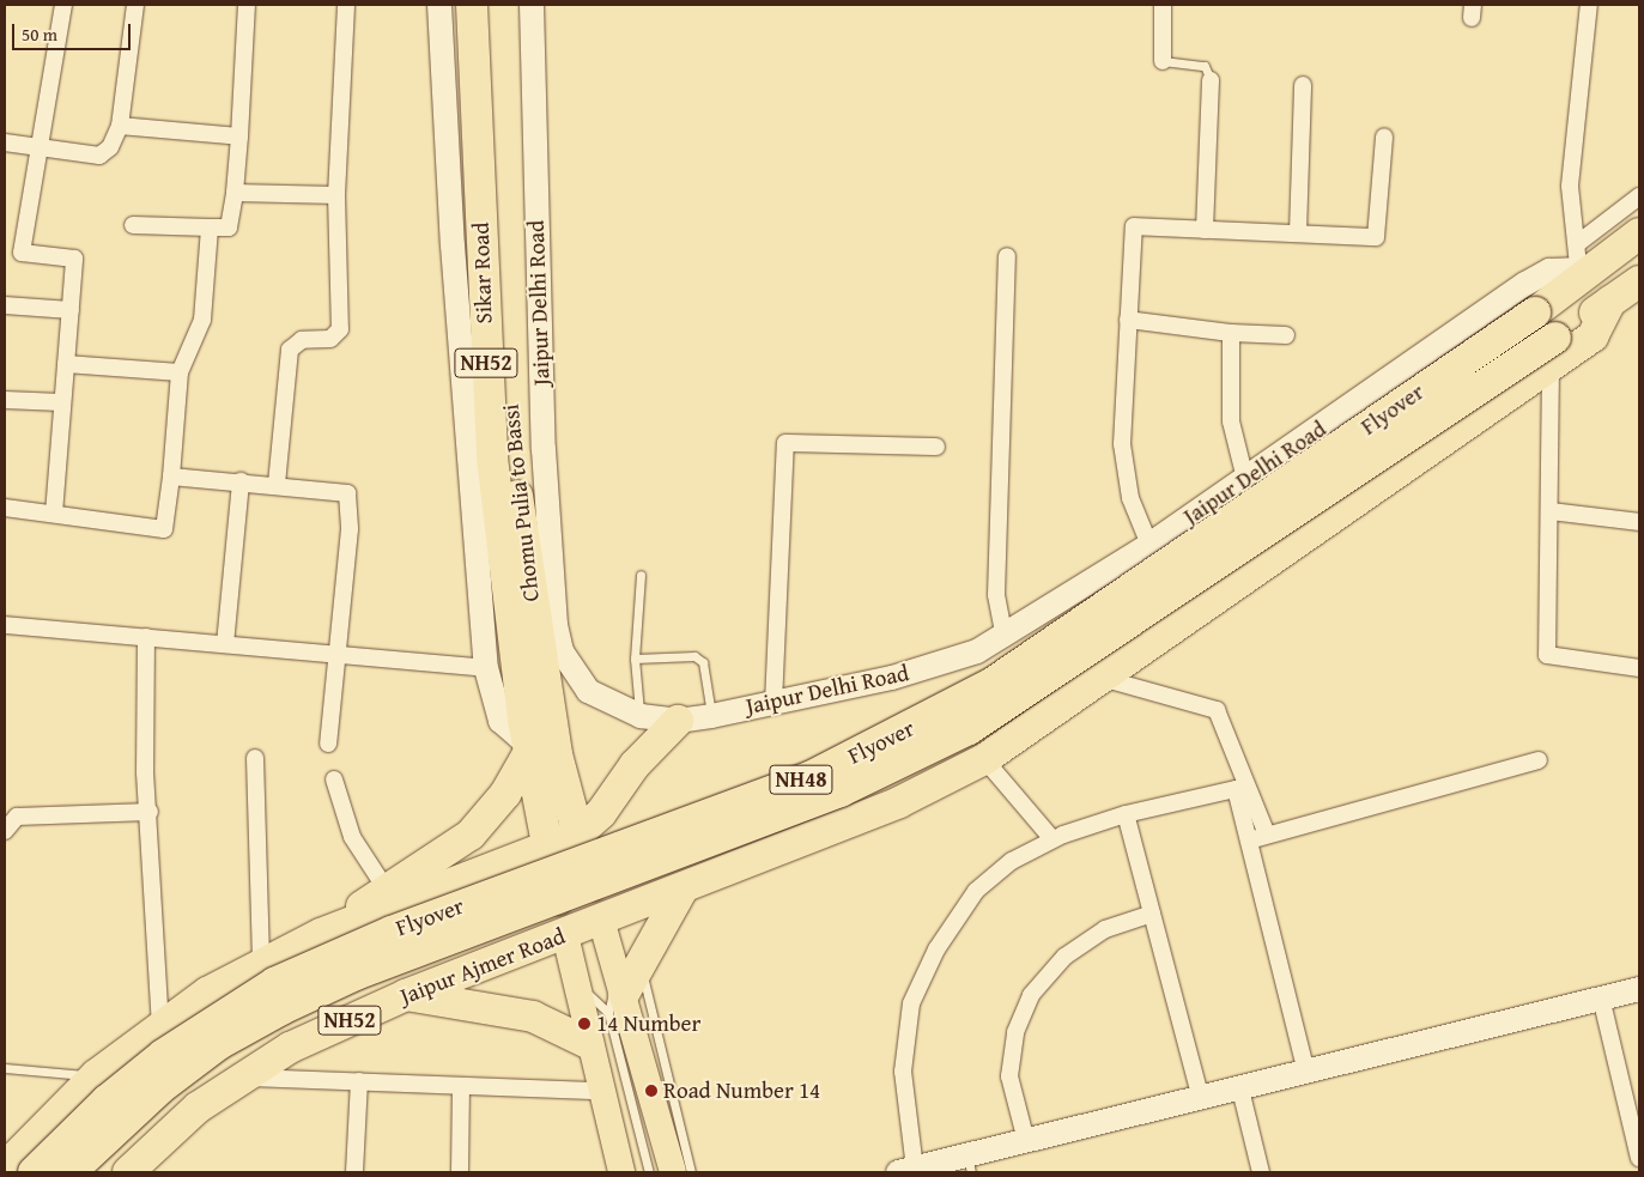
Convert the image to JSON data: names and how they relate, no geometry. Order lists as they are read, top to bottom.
{
  "streets": {
    "highway": [
      "Sikar Road",
      "Jaipur Delhi Road",
      "NH52",
      "Flyover",
      "Chomu Pulia to Bassi",
      "NH48",
      "Jaipur Ajmer Road"
    ]
  },
  "crossings": [
    ["Sikar Road", "NH52"],
    ["Jaipur Delhi Road", "Flyover"],
    ["NH52", "Chomu Pulia to Bassi"],
    ["NH52", "Jaipur Ajmer Road"],
    ["Flyover", "Jaipur Ajmer Road"]
  ],
  "places": ["14 Number", "Road Number 14"],
  "scale_bar": "50 m"
}
